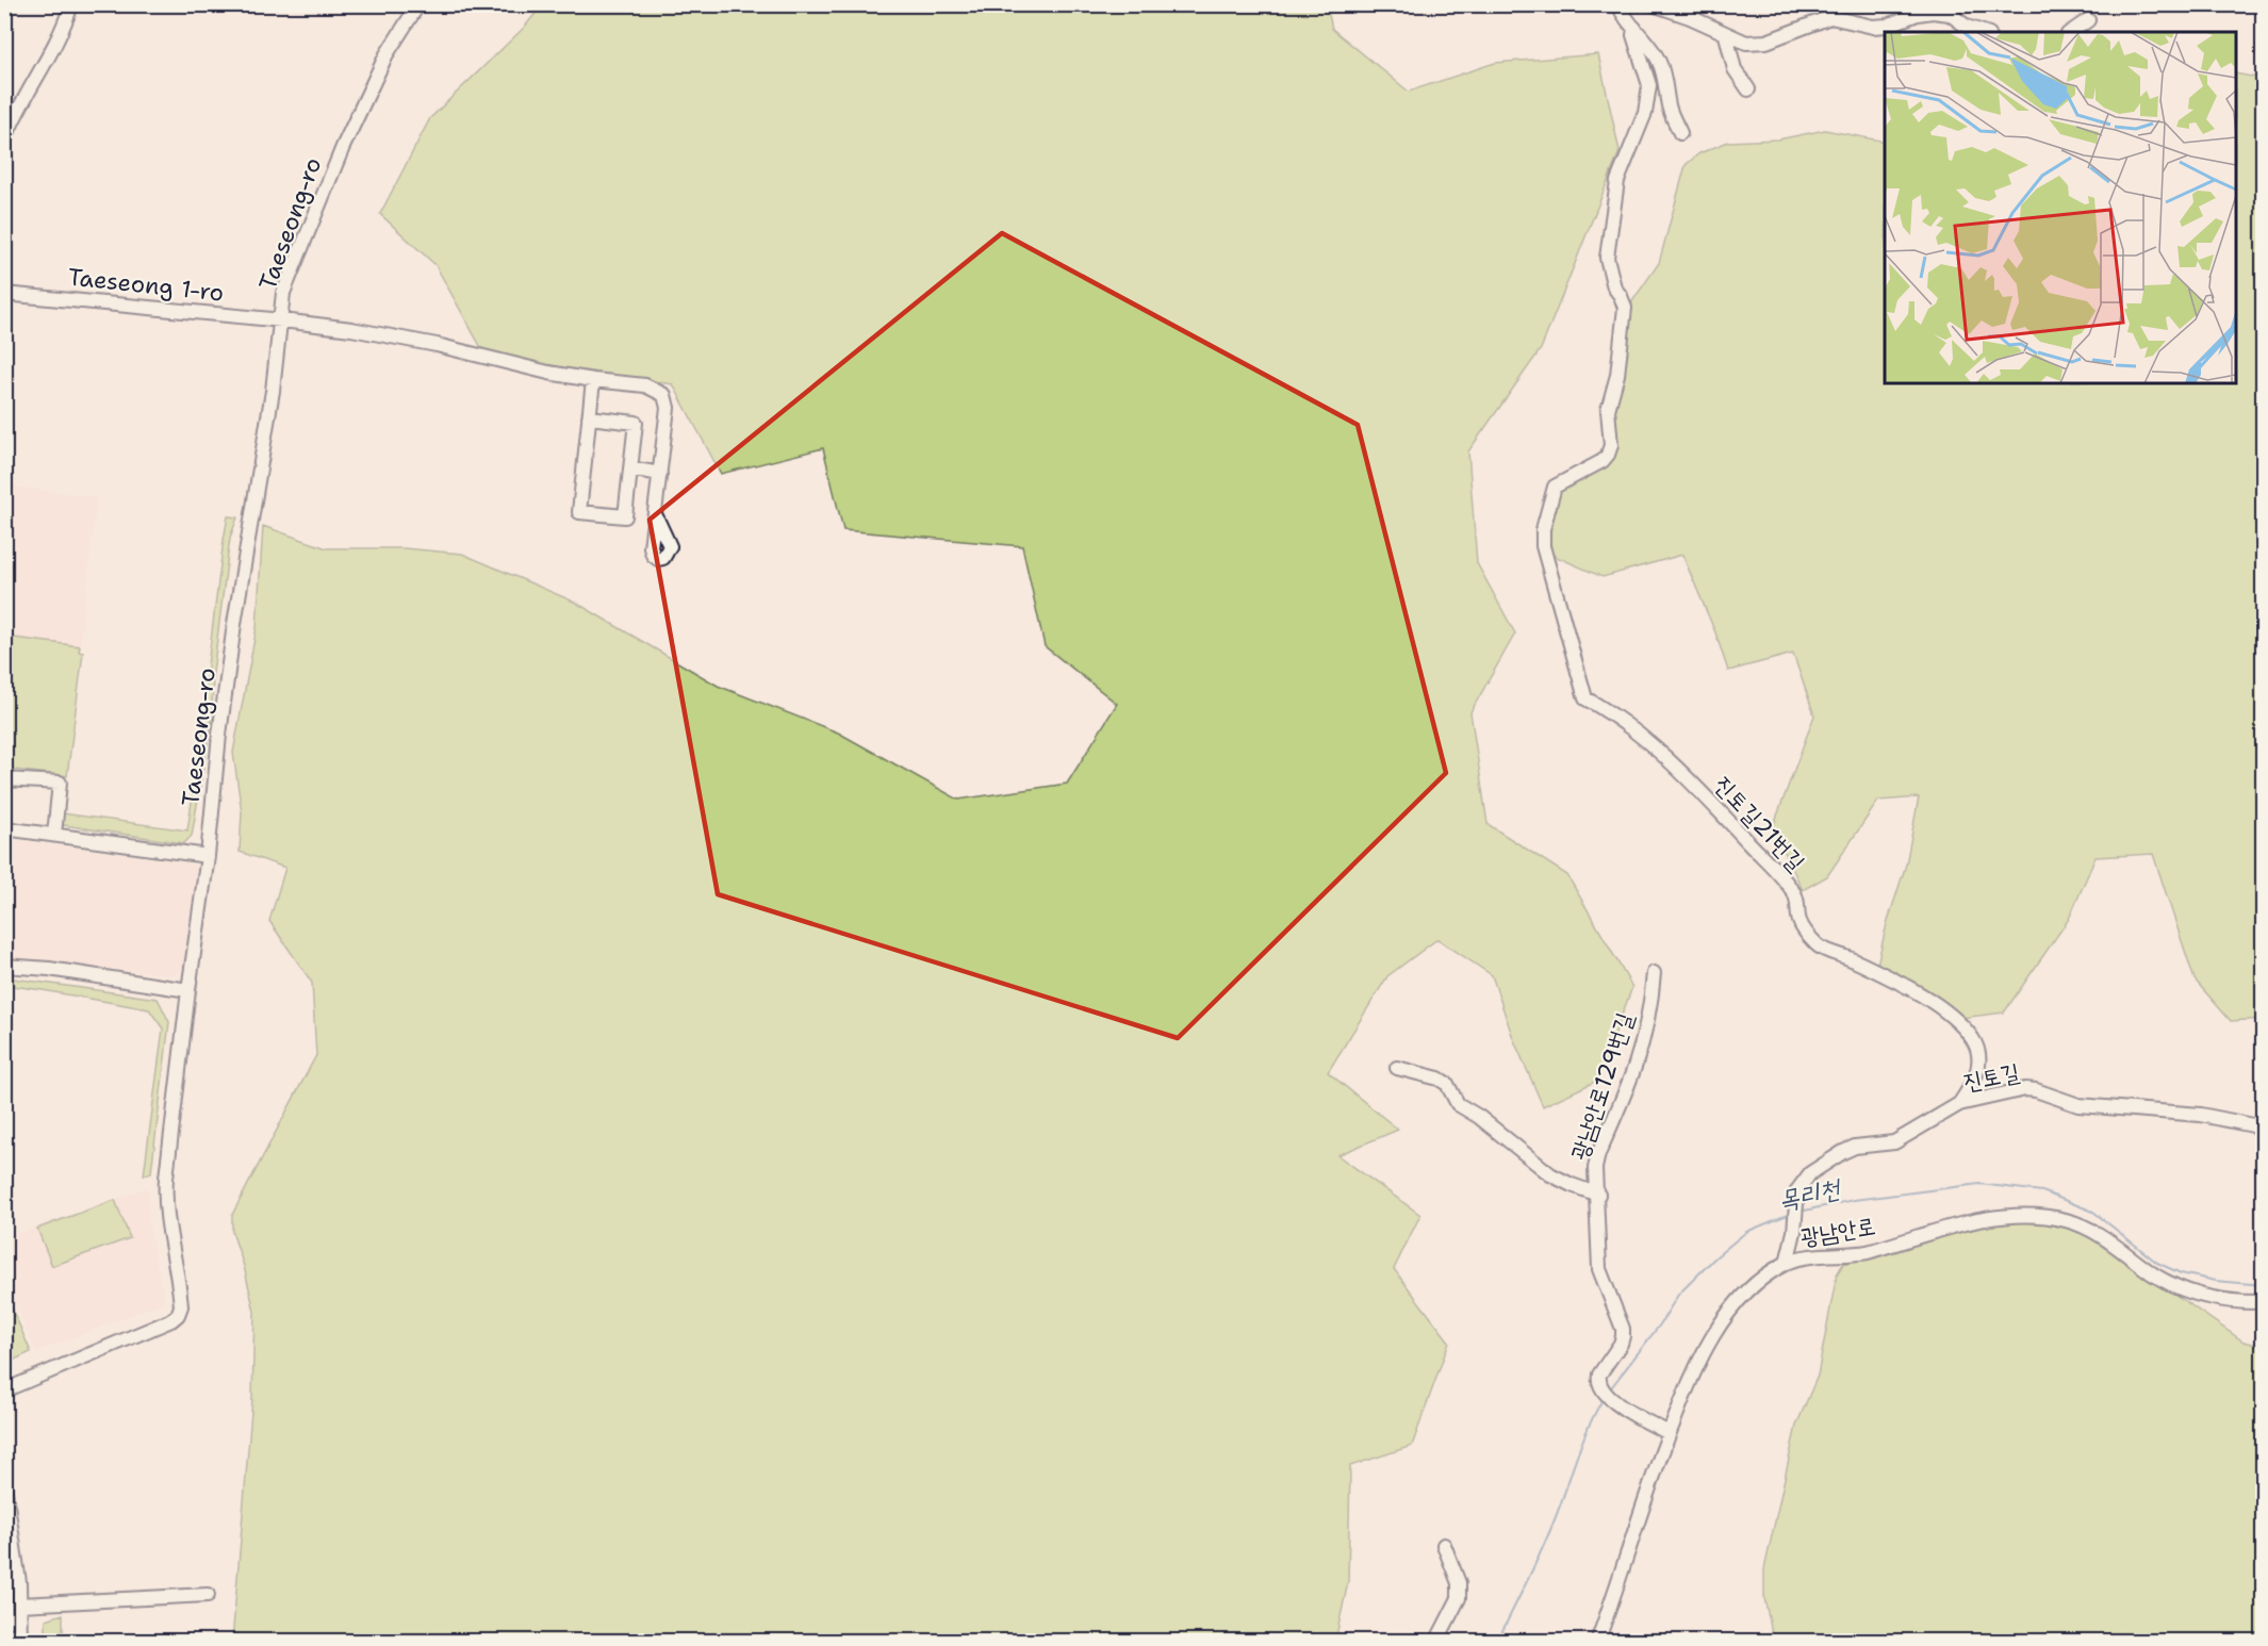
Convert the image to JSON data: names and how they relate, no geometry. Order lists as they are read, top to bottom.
{
  "streets": {
    "street": [
      "Taeseong-ro",
      "Taeseong 1-ro",
      "진토길21번길",
      "진토길",
      "광남안로129번길",
      "광남안로"
    ]
  },
  "crossings": [
    ["Taeseong-ro", "Taeseong 1-ro"],
    ["진토길21번길", "진토길"],
    ["진토길", "광남안로"],
    ["광남안로129번길", "광남안로"]
  ],
  "water": ["목리천"]
}
